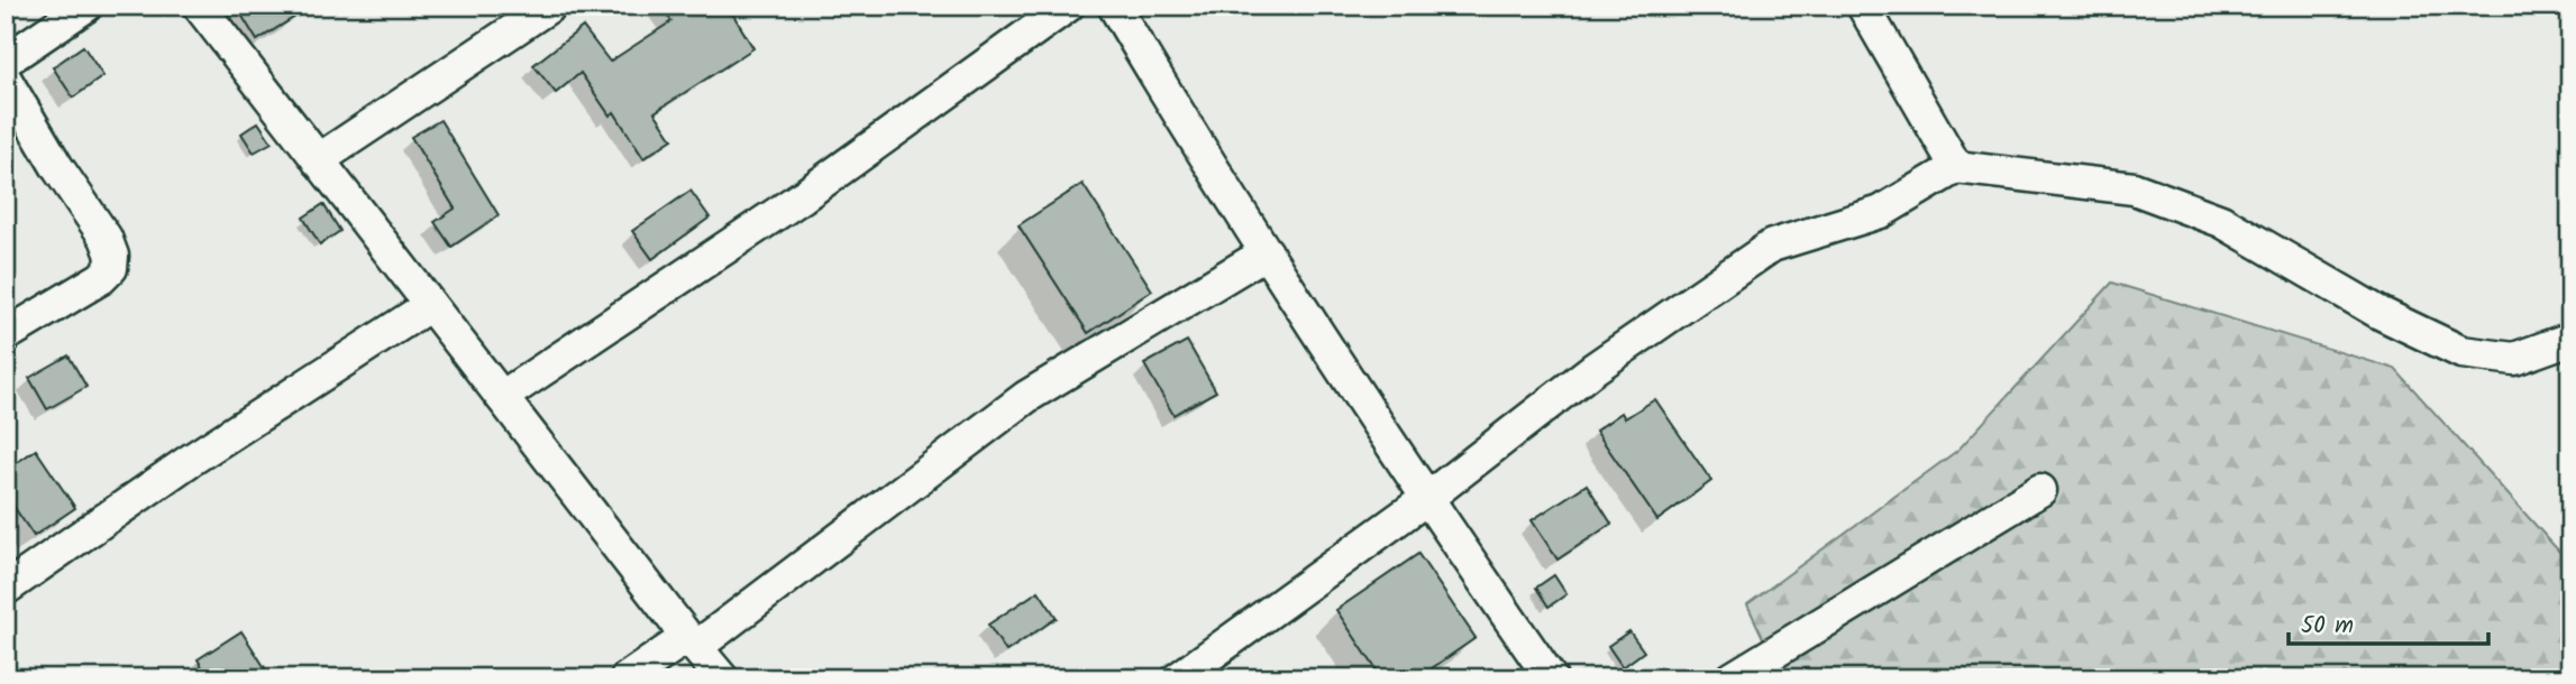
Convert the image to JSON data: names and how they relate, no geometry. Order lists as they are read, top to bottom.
{
  "scale_bar": "50 m"
}
